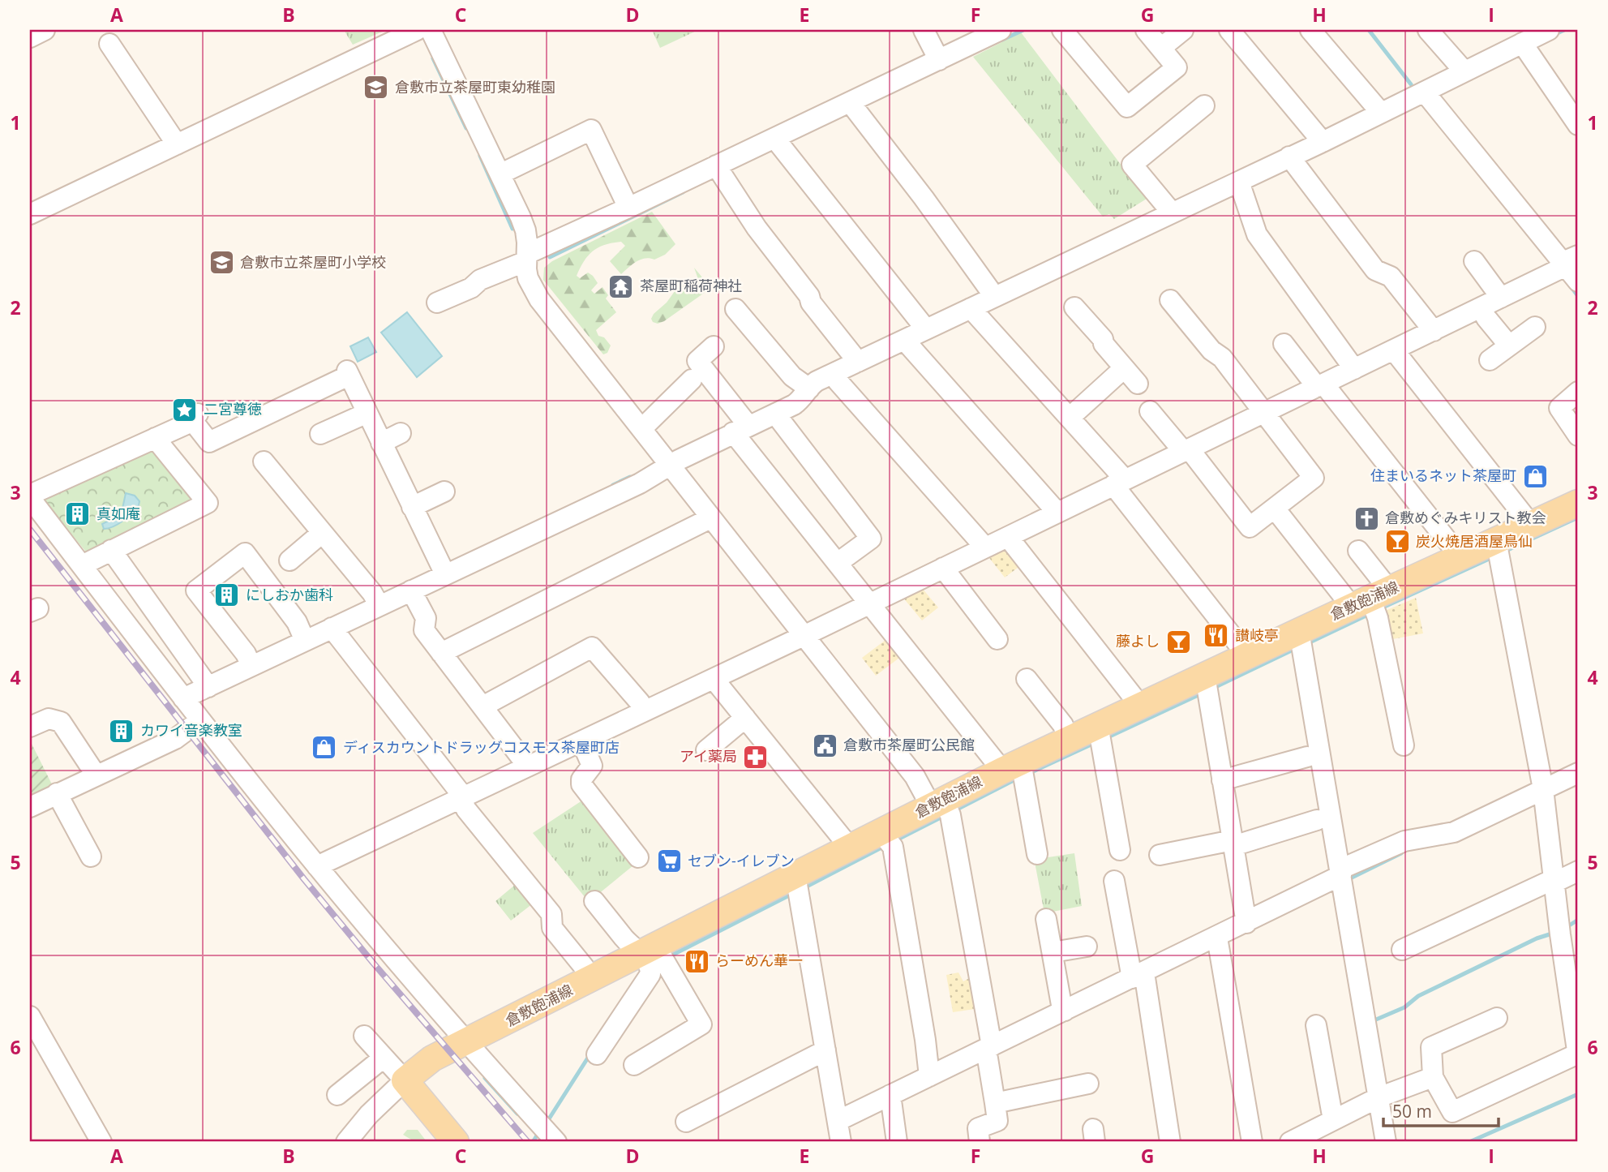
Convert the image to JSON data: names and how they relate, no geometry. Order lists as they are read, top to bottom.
{
  "streets": {
    "main road": ["倉敷飽浦線"]
  },
  "places": {
    "school or university": ["倉敷市立茶屋町東幼稚園", "倉敷市立茶屋町小学校"],
    "temple": ["茶屋町稲荷神社"],
    "place": ["二宮尊徳"],
    "shop": ["住まいるネット茶屋町", "ディスカウントドラッグコスモス茶屋町店"],
    "building": ["真如庵", "にしおか歯科", "カワイ音楽教室"],
    "church": ["倉敷めぐみキリスト教会"],
    "bar": ["炭火焼居酒屋鳥仙", "藤よし"],
    "restaurant": ["讃岐亭", "らーめん華一"],
    "public building": ["倉敷市茶屋町公民館"],
    "pharmacy": ["アイ薬局"],
    "supermarket": ["セブン-イレブン"]
  },
  "scale_bar": "50 m",
  "grid": {
    "columns": [
      "A",
      "B",
      "C",
      "D",
      "E",
      "F",
      "G",
      "H",
      "I"
    ],
    "rows": [
      "1",
      "2",
      "3",
      "4",
      "5",
      "6"
    ]
  }
}
